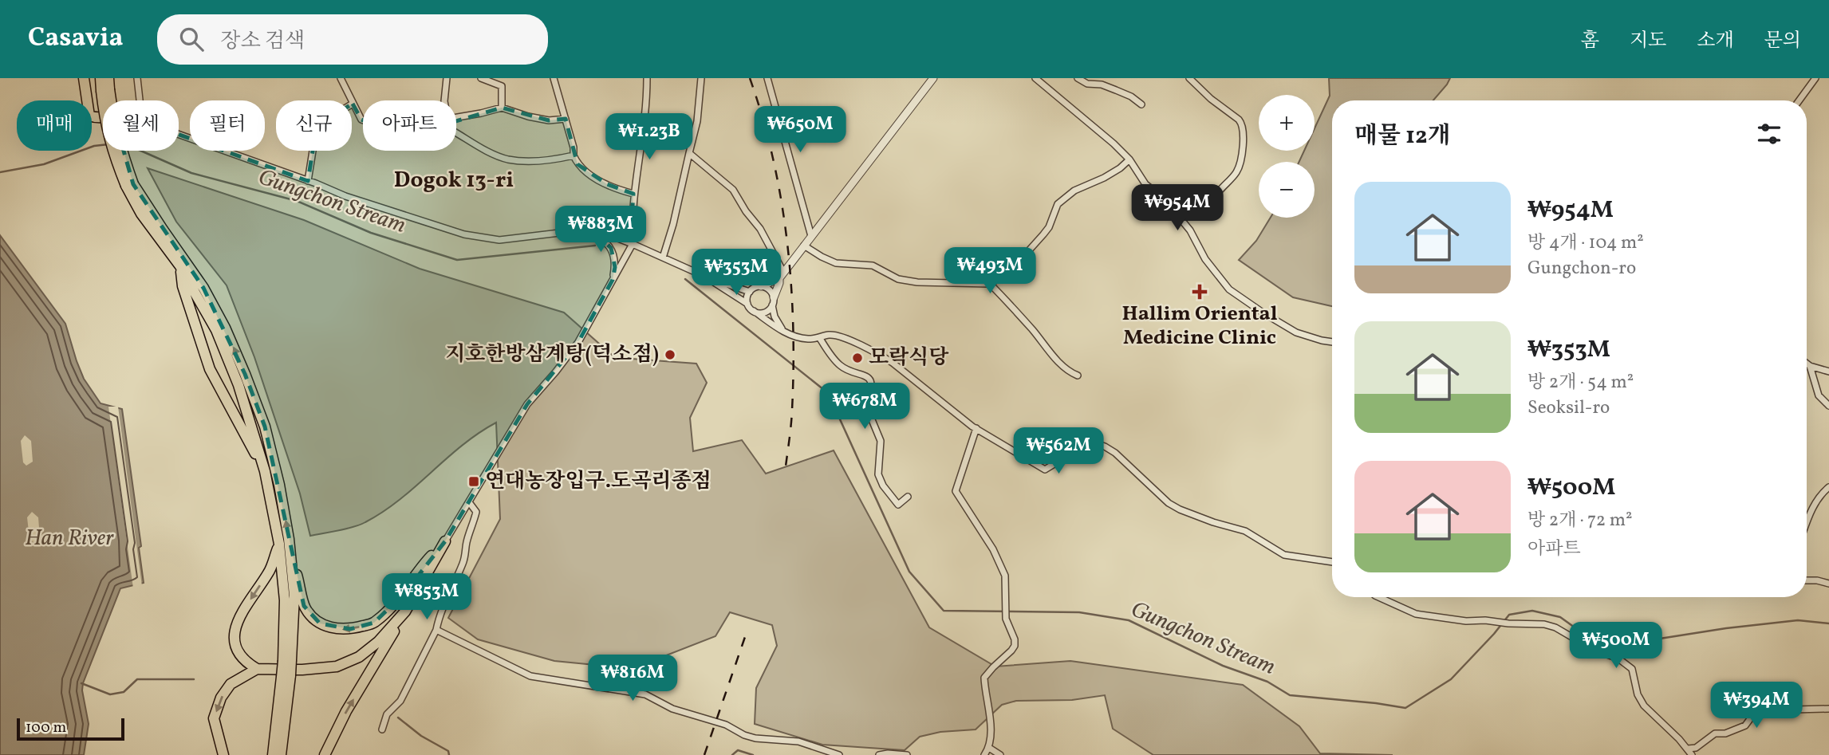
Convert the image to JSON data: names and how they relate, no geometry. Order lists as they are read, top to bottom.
{
  "districts": ["Dogok 13-ri"],
  "water": ["Gungchon Stream", "Han River"],
  "places": {
    "health": ["Hallim Oriental Medicine Clinic"],
    "other": ["지호한방삼계탕(덕소점)", "모락식당"],
    "transit": ["연대농장입구.도곡리종점"]
  },
  "scale_bar": "100 m",
  "page": {
    "header": "Casavia",
    "search": "장소 검색",
    "nav": [
      "홈",
      "지도",
      "소개",
      "문의"
    ],
    "map_buttons": ["+", "−"],
    "chip": [
      "매매",
      "월세",
      "필터",
      "신규",
      "아파트"
    ],
    "heading": "매물 12개",
    "price": [
      "₩650M",
      "₩1.23B",
      "₩954M",
      "₩883M",
      "₩493M",
      "₩353M",
      "₩678M",
      "₩562M",
      "₩853M",
      "₩500M",
      "₩816M",
      "₩394M"
    ],
    "list": [
      {
        "name": "₩954M",
        "note": "방 4개 · 104 m² · Gungchon-ro"
      },
      {
        "name": "₩353M",
        "note": "방 2개 · 54 m² · Seoksil-ro"
      },
      {
        "name": "₩500M",
        "note": "방 2개 · 72 m² · 아파트"
      }
    ],
    "scale": "100 m"
  }
}
